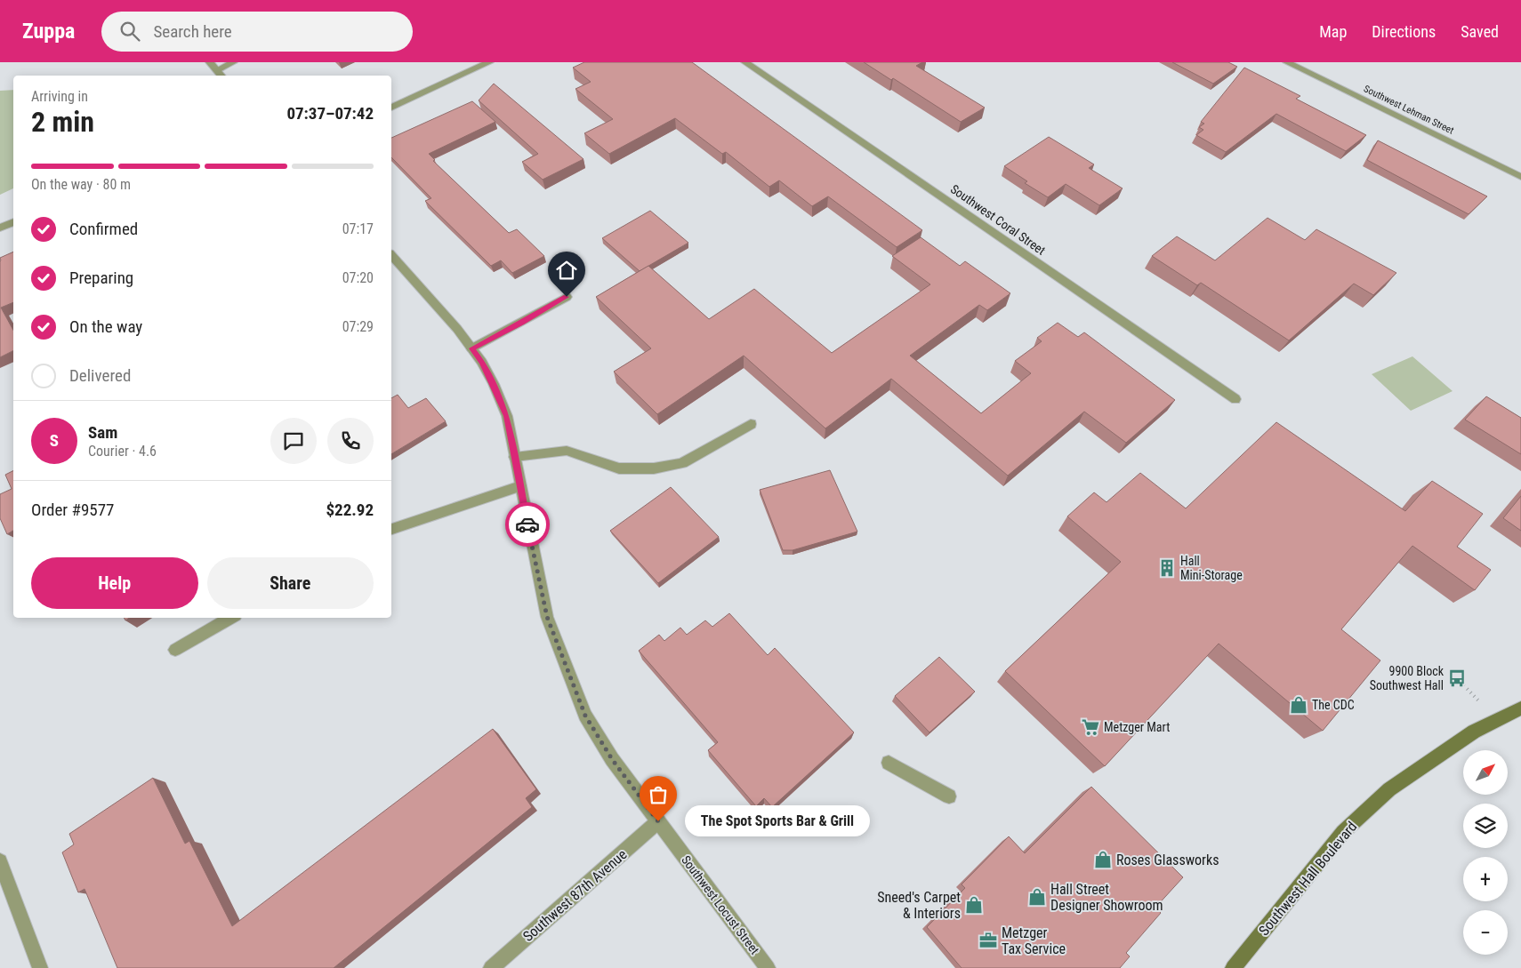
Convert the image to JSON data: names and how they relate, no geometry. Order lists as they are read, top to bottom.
{
  "streets": {
    "main road": ["Southwest Hall Boulevard"],
    "street": [
      "Southwest Lehman Street",
      "Southwest Coral Street",
      "Southwest 87th Avenue",
      "Southwest Locust Street"
    ]
  },
  "crossings": [
    ["Southwest 87th Avenue", "Southwest Locust Street"]
  ],
  "places": {
    "building": ["Hall Mini-Storage"],
    "bus stop": ["9900 Block Southwest Hall"],
    "shop": [
      "The CDC",
      "Roses Glassworks",
      "Hall Street Designer Showroom",
      "Sneed's Carpet & Interiors"
    ],
    "supermarket": ["Metzger Mart"],
    "other": ["The Spot Sports Bar & Grill"],
    "office": ["Metzger Tax Service"]
  },
  "north": "top right",
  "page": {
    "header": "Zuppa",
    "search": "Search here",
    "nav": ["Map", "Directions", "Saved"],
    "heading": ["2 min", "Arriving in", "07:37–07:42"],
    "panel": [
      "Sam",
      "Courier · 4.6",
      "Order #9577",
      "$22.92"
    ],
    "bar": "On the way · 80 m",
    "list": [
      ["Confirmed", "07:17"],
      ["Preparing", "07:20"],
      ["On the way", "07:29"],
      "Delivered"
    ],
    "round": "S",
    "buttons": ["Help", "Share"],
    "map_buttons": ["+", "−"],
    "bubble": "The Spot Sports Bar & Grill"
  }
}
